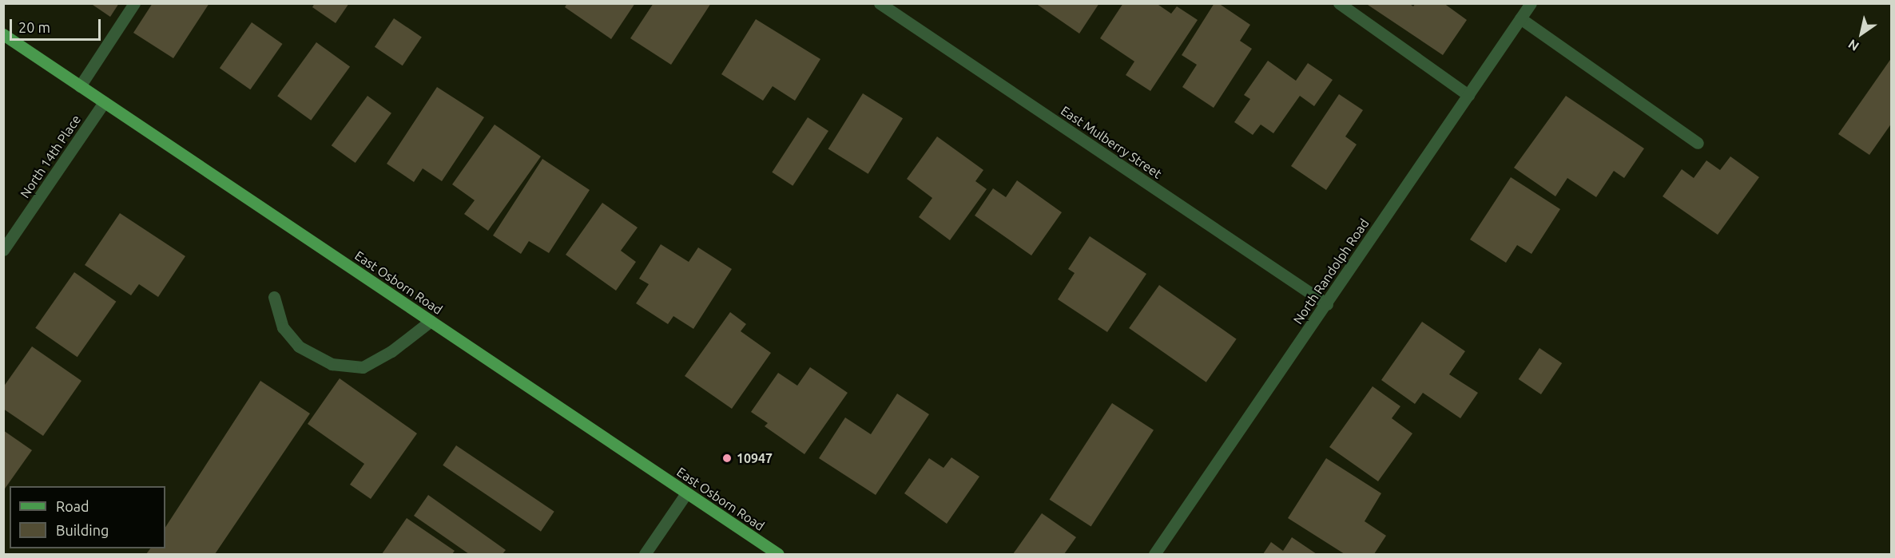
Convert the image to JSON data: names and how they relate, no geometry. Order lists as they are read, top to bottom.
{
  "streets": {
    "main road": ["East Osborn Road"],
    "street": ["East Mulberry Street", "North 14th Place", "North Randolph Road"]
  },
  "crossings": [
    ["East Mulberry Street", "North Randolph Road"],
    ["North 14th Place", "East Osborn Road"]
  ],
  "places": ["10947"],
  "legend": ["Road", "Building"],
  "scale_bar": "20 m",
  "north": "bottom left"
}
